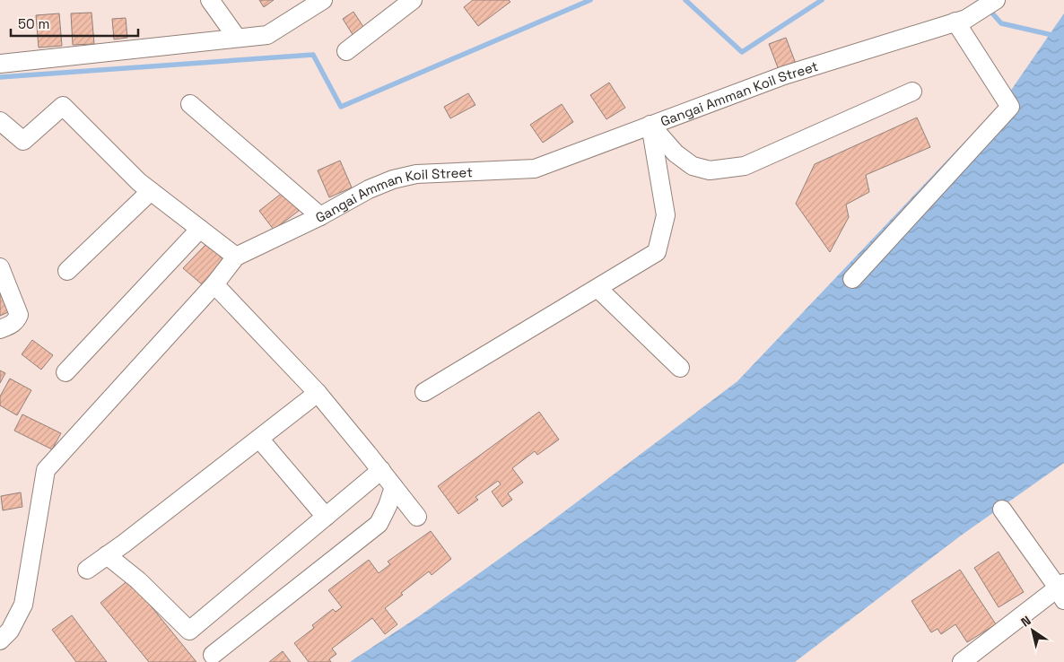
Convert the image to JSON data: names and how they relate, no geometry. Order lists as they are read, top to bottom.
{
  "streets": {
    "street": ["Gangai Amman Koil Street"]
  },
  "scale_bar": "50 m",
  "north": "top left"
}
